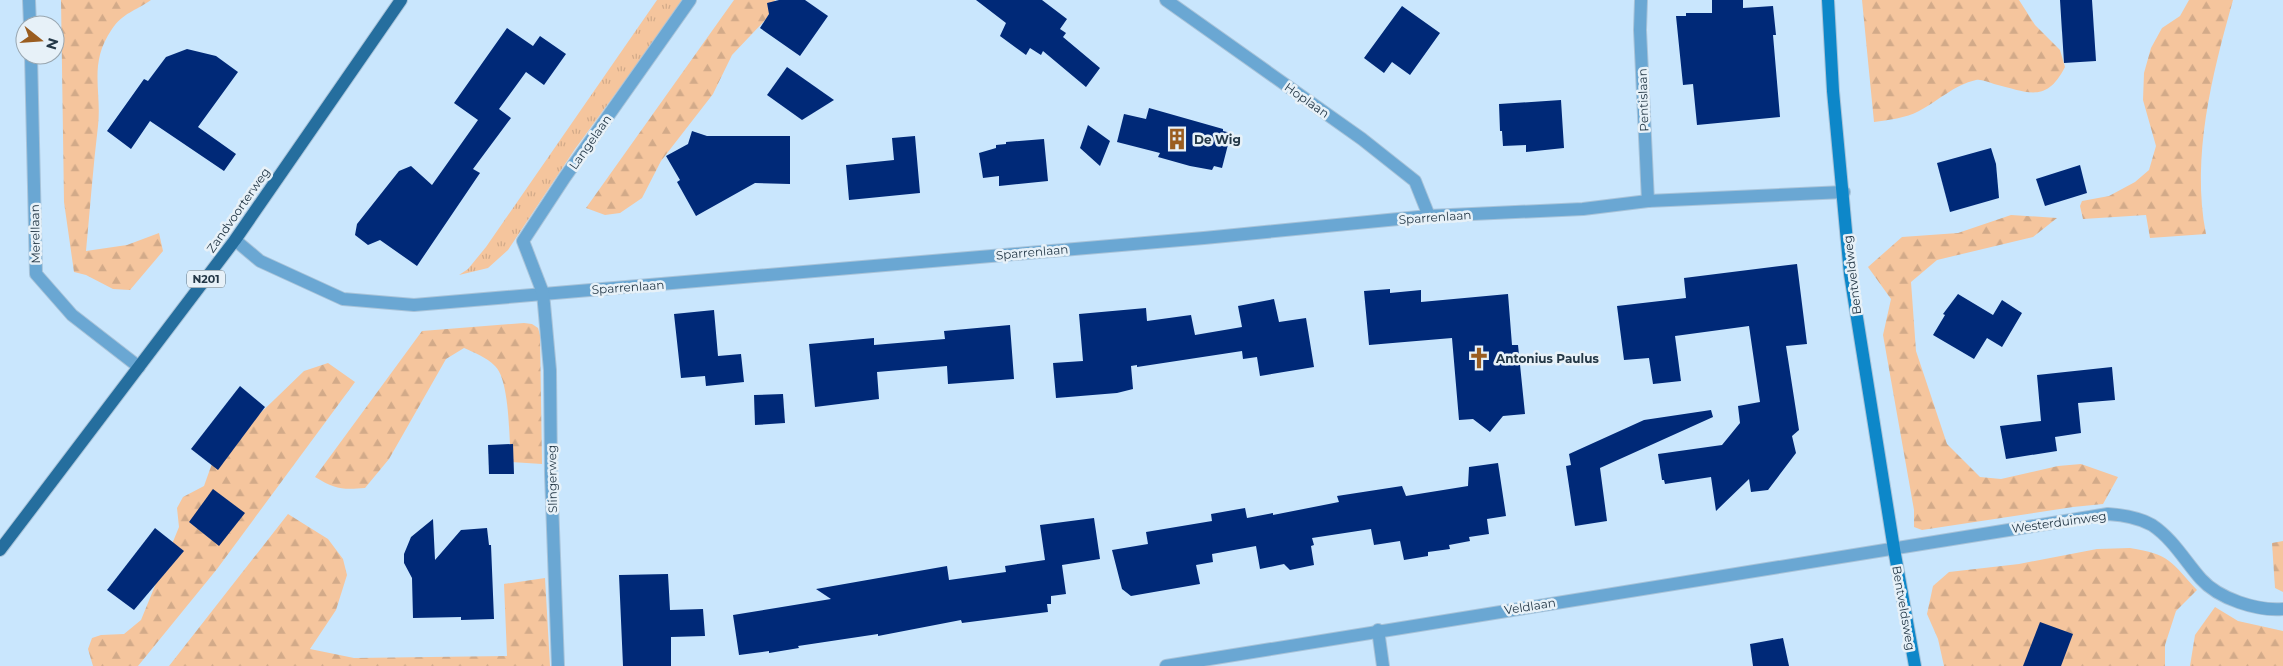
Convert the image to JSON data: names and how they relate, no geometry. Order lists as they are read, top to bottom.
{
  "streets": {
    "main road": ["Zandvoorterweg", "N201"],
    "street": [
      "Hoplaan",
      "Pentislaan",
      "Langelaan",
      "Sparrenlaan",
      "Merellaan",
      "Bentveldweg",
      "Slingerweg",
      "Westerduinweg",
      "Veldlaan",
      "Bentveldsweg"
    ]
  },
  "crossings": [
    ["Hoplaan", "Sparrenlaan"],
    ["Pentislaan", "Sparrenlaan"],
    ["Langelaan", "Sparrenlaan"],
    ["Langelaan", "Slingerweg"],
    ["Zandvoorterweg", "Sparrenlaan"],
    ["Zandvoorterweg", "Merellaan"],
    ["Sparrenlaan", "Bentveldweg"],
    ["Sparrenlaan", "Slingerweg"],
    ["Bentveldweg", "Westerduinweg"],
    ["Bentveldweg", "Veldlaan"],
    ["Bentveldweg", "Bentveldsweg"],
    ["Westerduinweg", "Veldlaan"],
    ["Westerduinweg", "Bentveldsweg"],
    ["Veldlaan", "Bentveldsweg"]
  ],
  "places": {
    "building": ["De Wig"],
    "church": ["Antonius Paulus"]
  },
  "north": "right"
}
